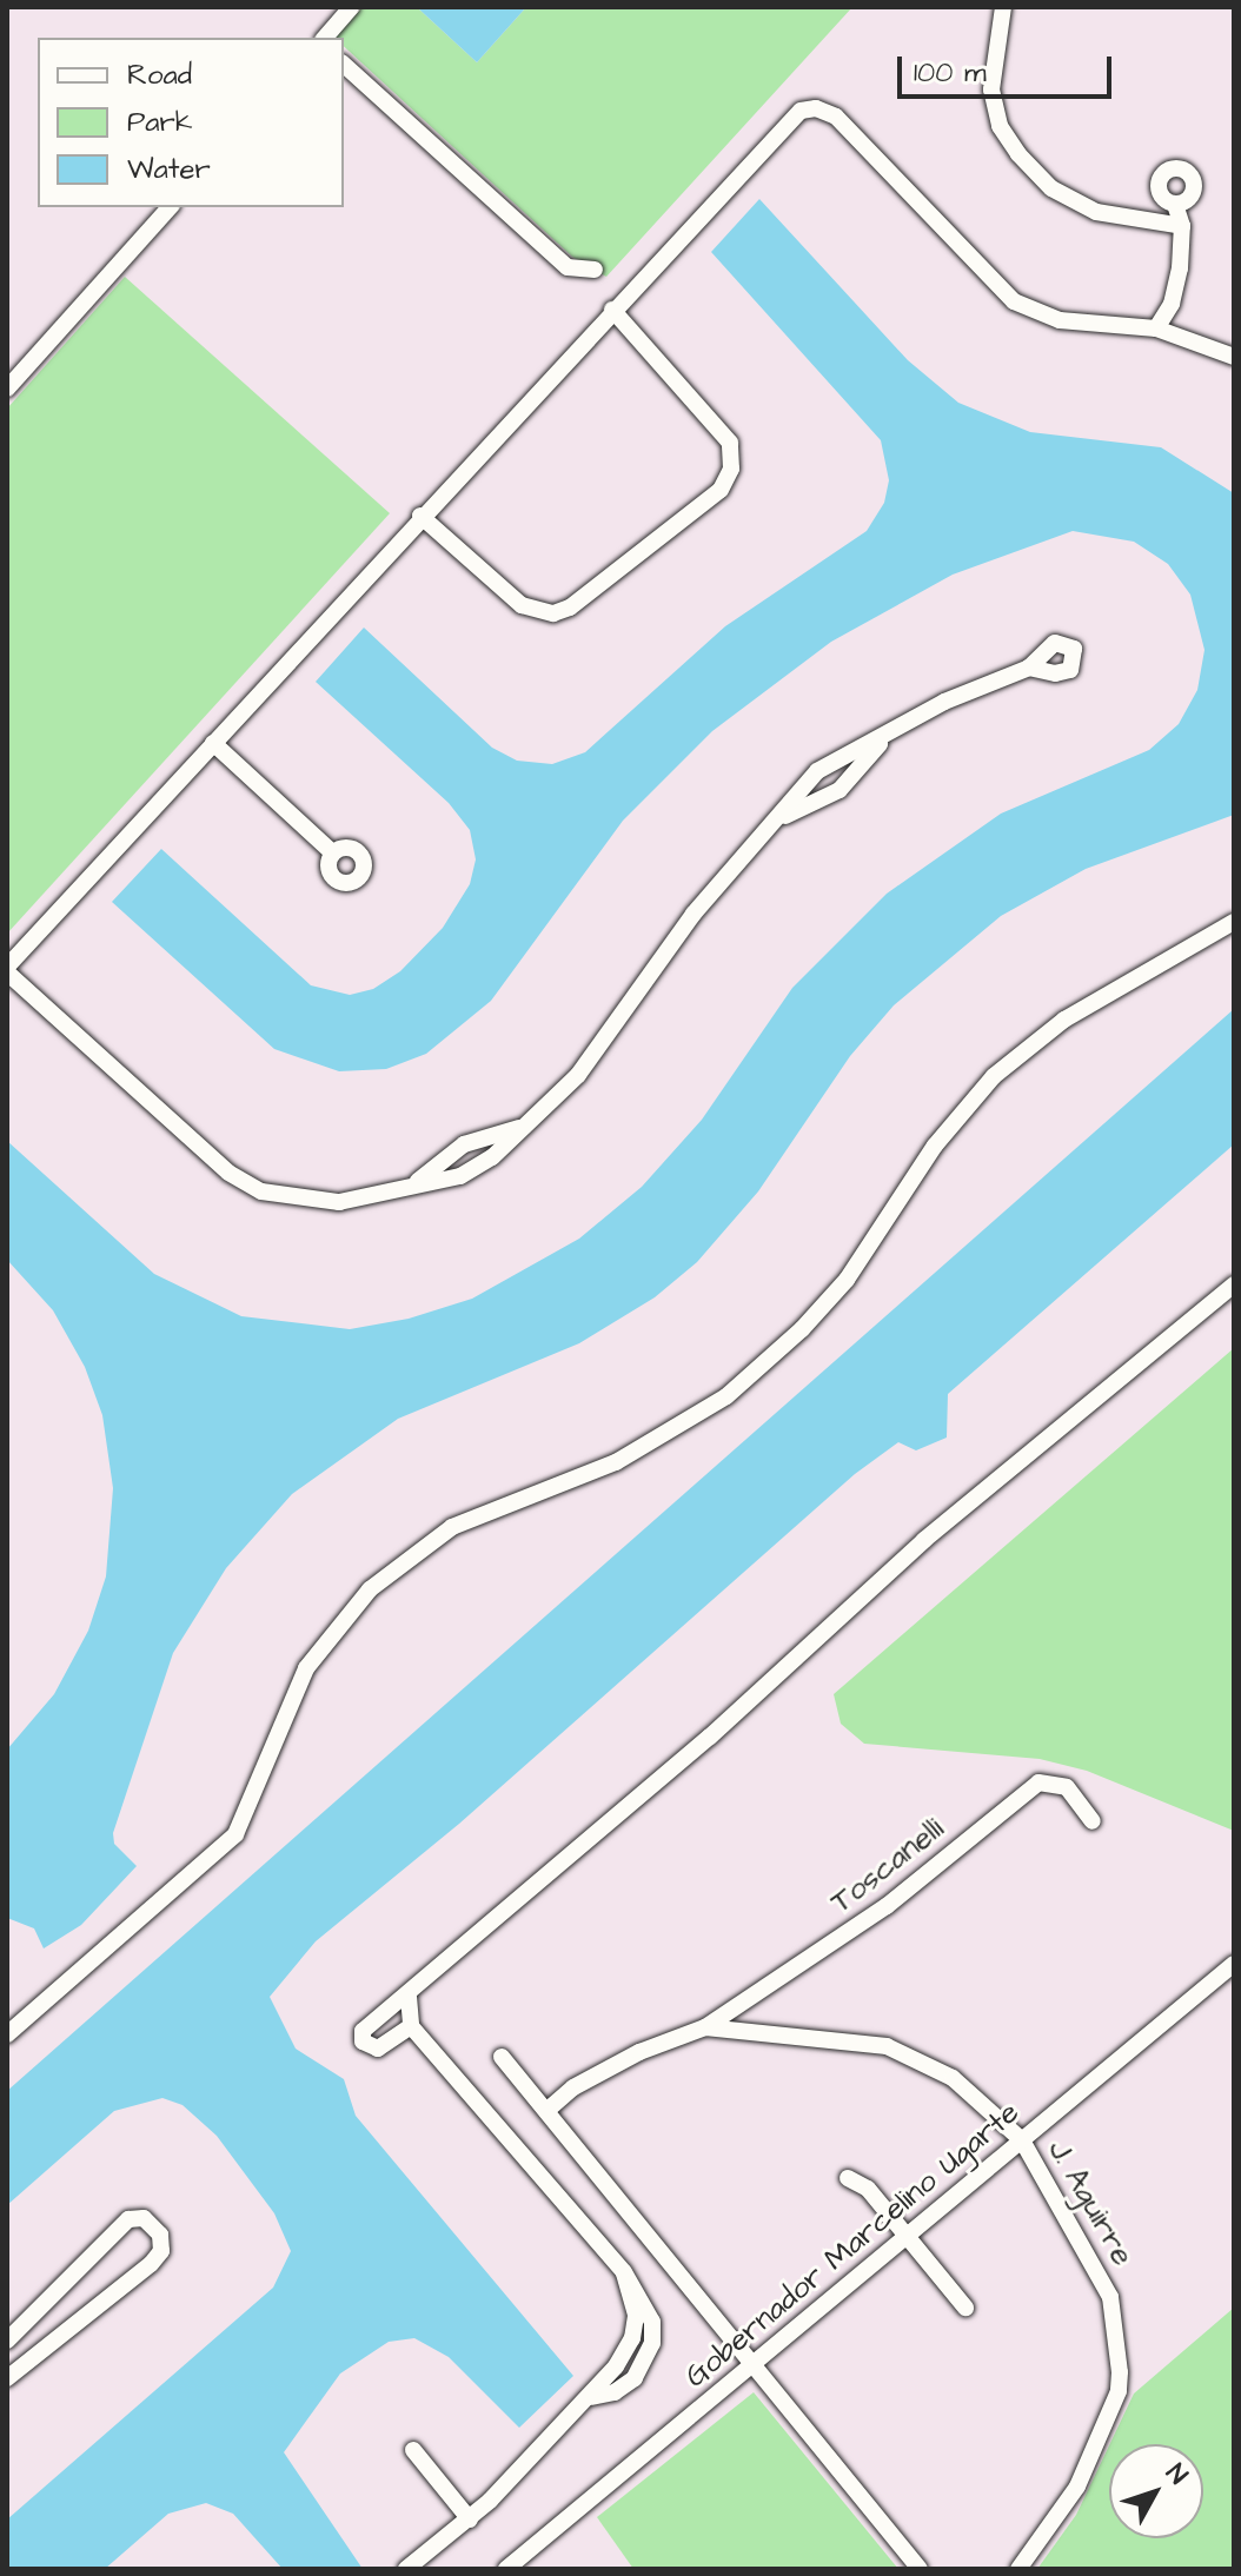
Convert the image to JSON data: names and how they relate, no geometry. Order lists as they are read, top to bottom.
{
  "streets": {
    "street": ["Toscanelli", "J. Aguirre", "Gobernador Marcelino Ugarte"]
  },
  "crossings": [
    ["Toscanelli", "J. Aguirre"],
    ["J. Aguirre", "Gobernador Marcelino Ugarte"]
  ],
  "legend": ["Road", "Park", "Water"],
  "scale_bar": "100 m",
  "north": "top right"
}
